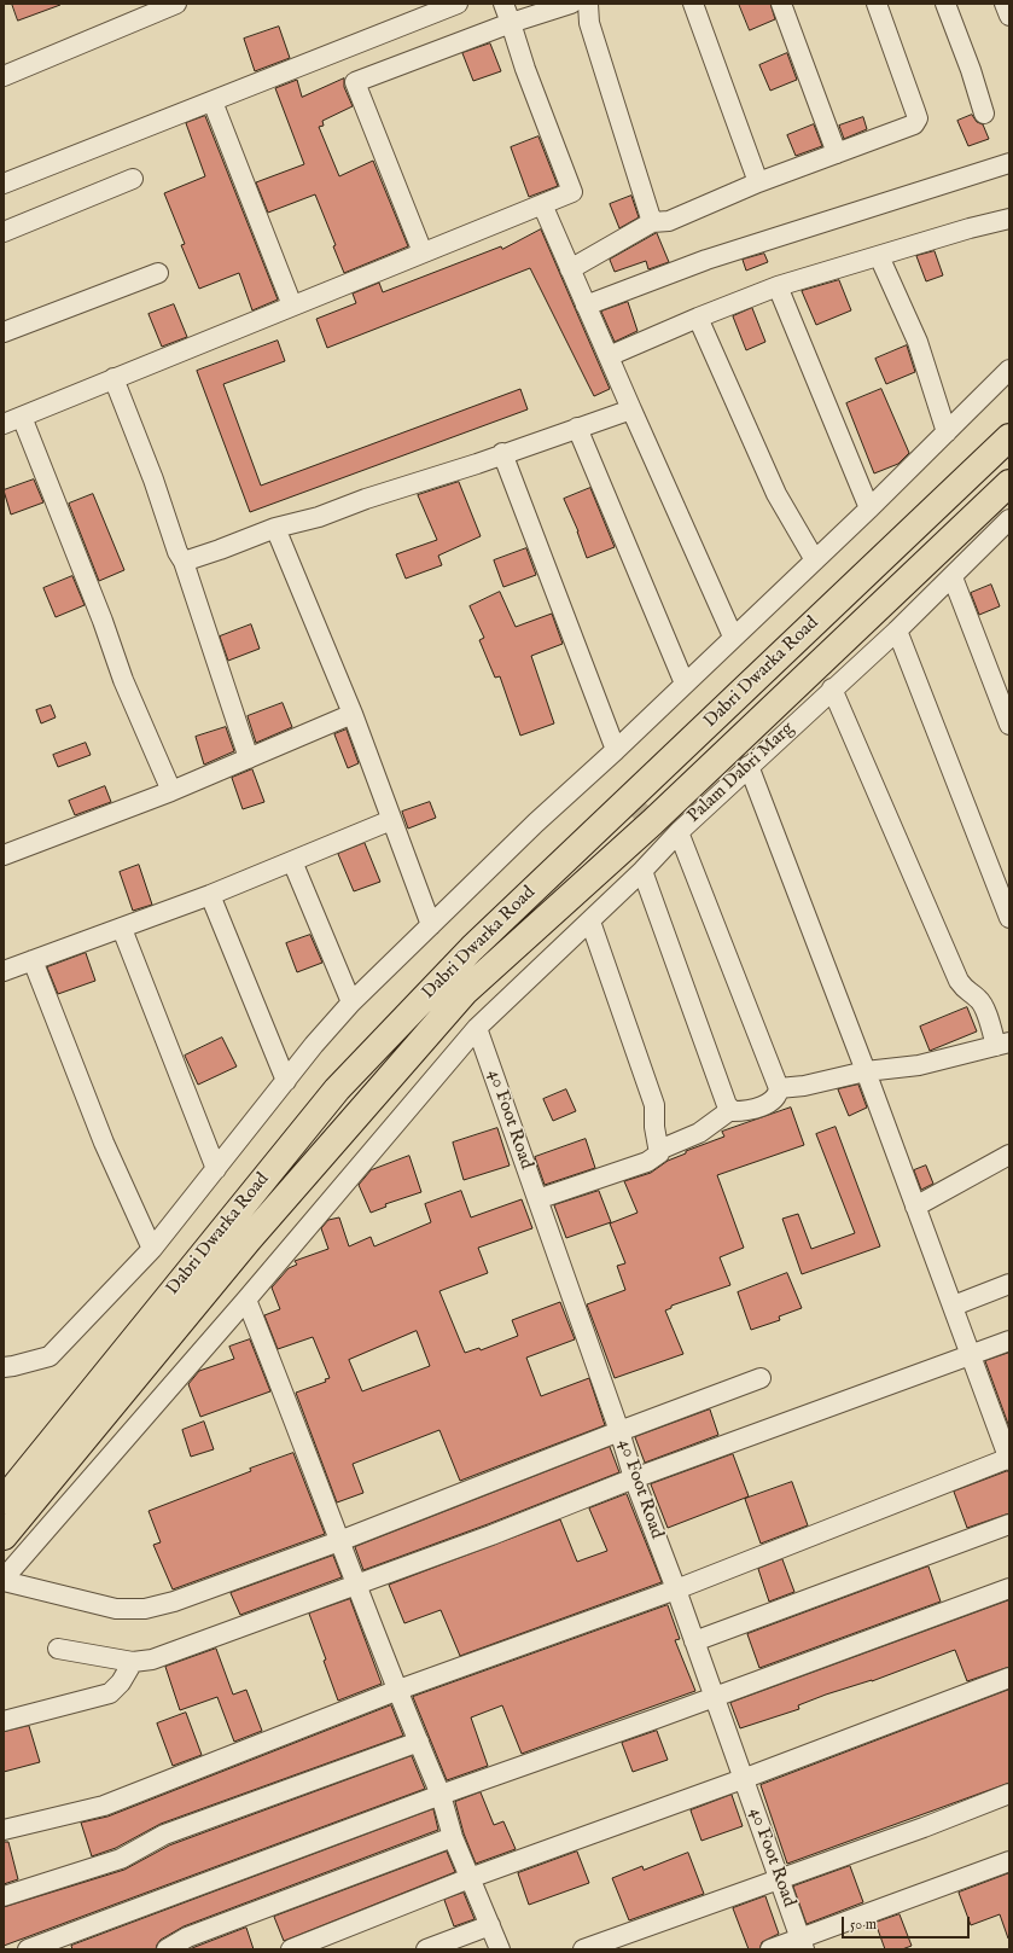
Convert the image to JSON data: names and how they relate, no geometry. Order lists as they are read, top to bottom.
{
  "streets": {
    "main road": ["Dabri Dwarka Road"],
    "street": ["Palam Dabri Marg", "40 Foot Road"]
  },
  "crossings": [
    ["Palam Dabri Marg", "40 Foot Road"]
  ],
  "scale_bar": "50 m"
}
